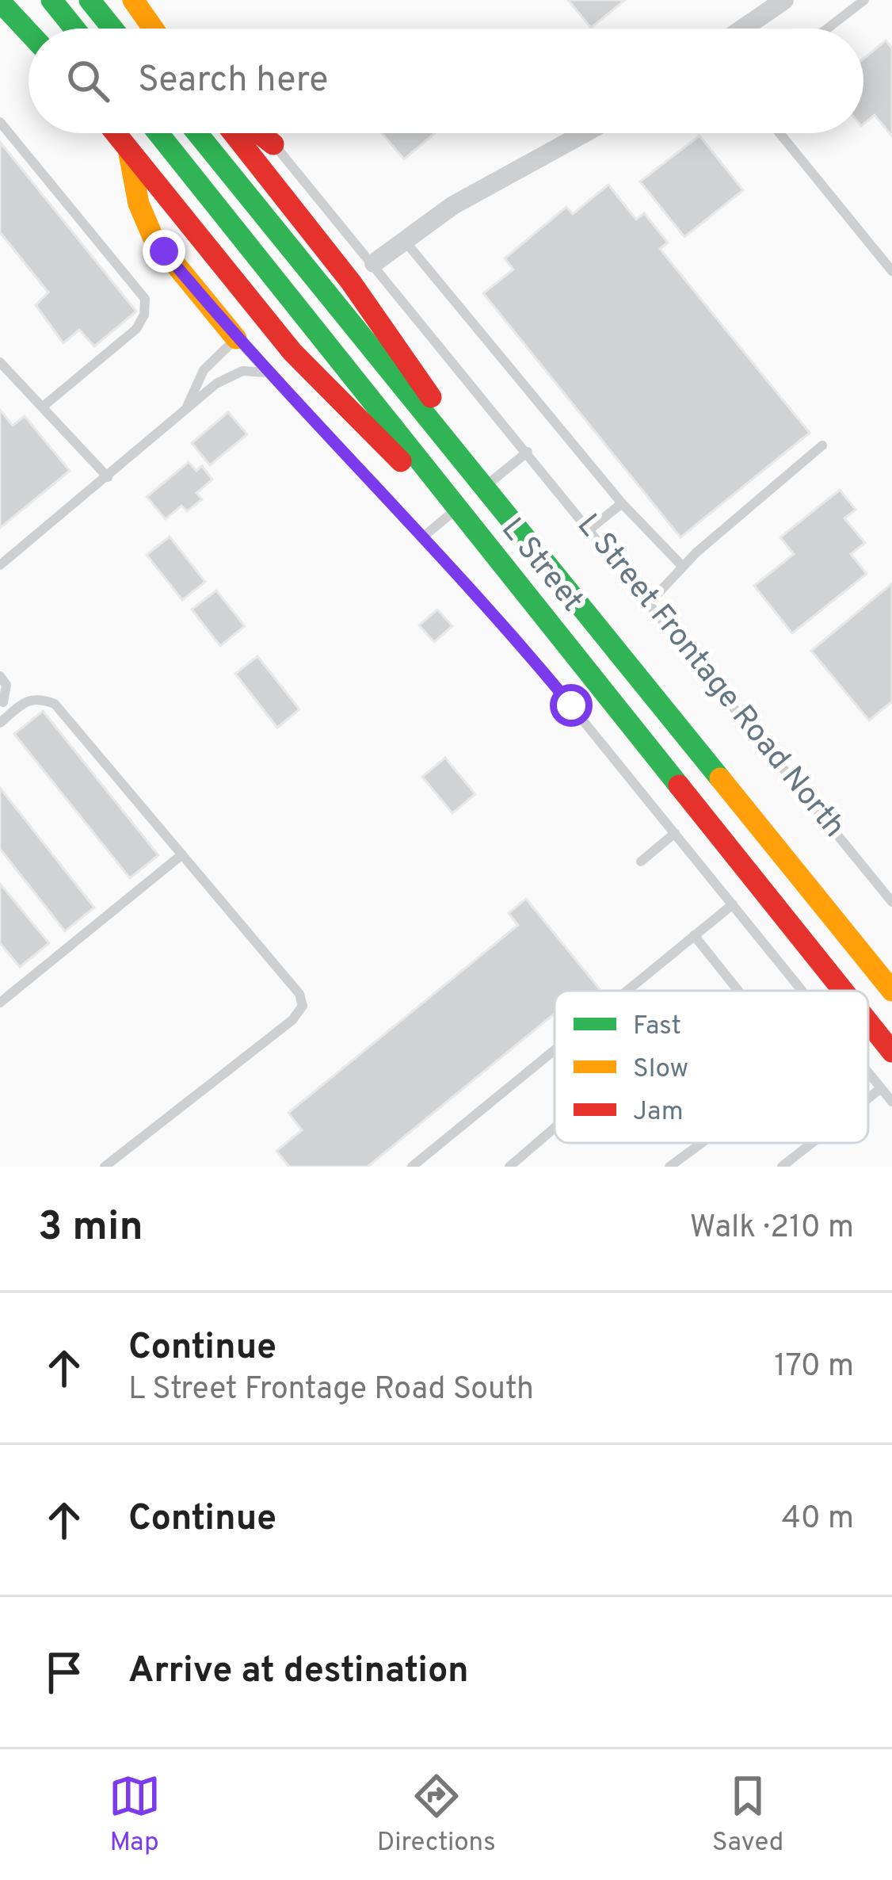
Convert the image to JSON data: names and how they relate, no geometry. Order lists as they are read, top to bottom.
{
  "streets": {
    "main road": ["L Street"],
    "lane": ["L Street Frontage Road North"]
  },
  "legend": ["Fast", "Slow", "Jam"],
  "page": {
    "search": "Search here",
    "heading": ["3 min", "Walk · 210 m"],
    "list": [
      ["Continue", "L Street Frontage Road South", "170 m"],
      ["Continue", "40 m"],
      "Arrive at destination"
    ],
    "nav": ["Map", "Directions", "Saved"]
  }
}
